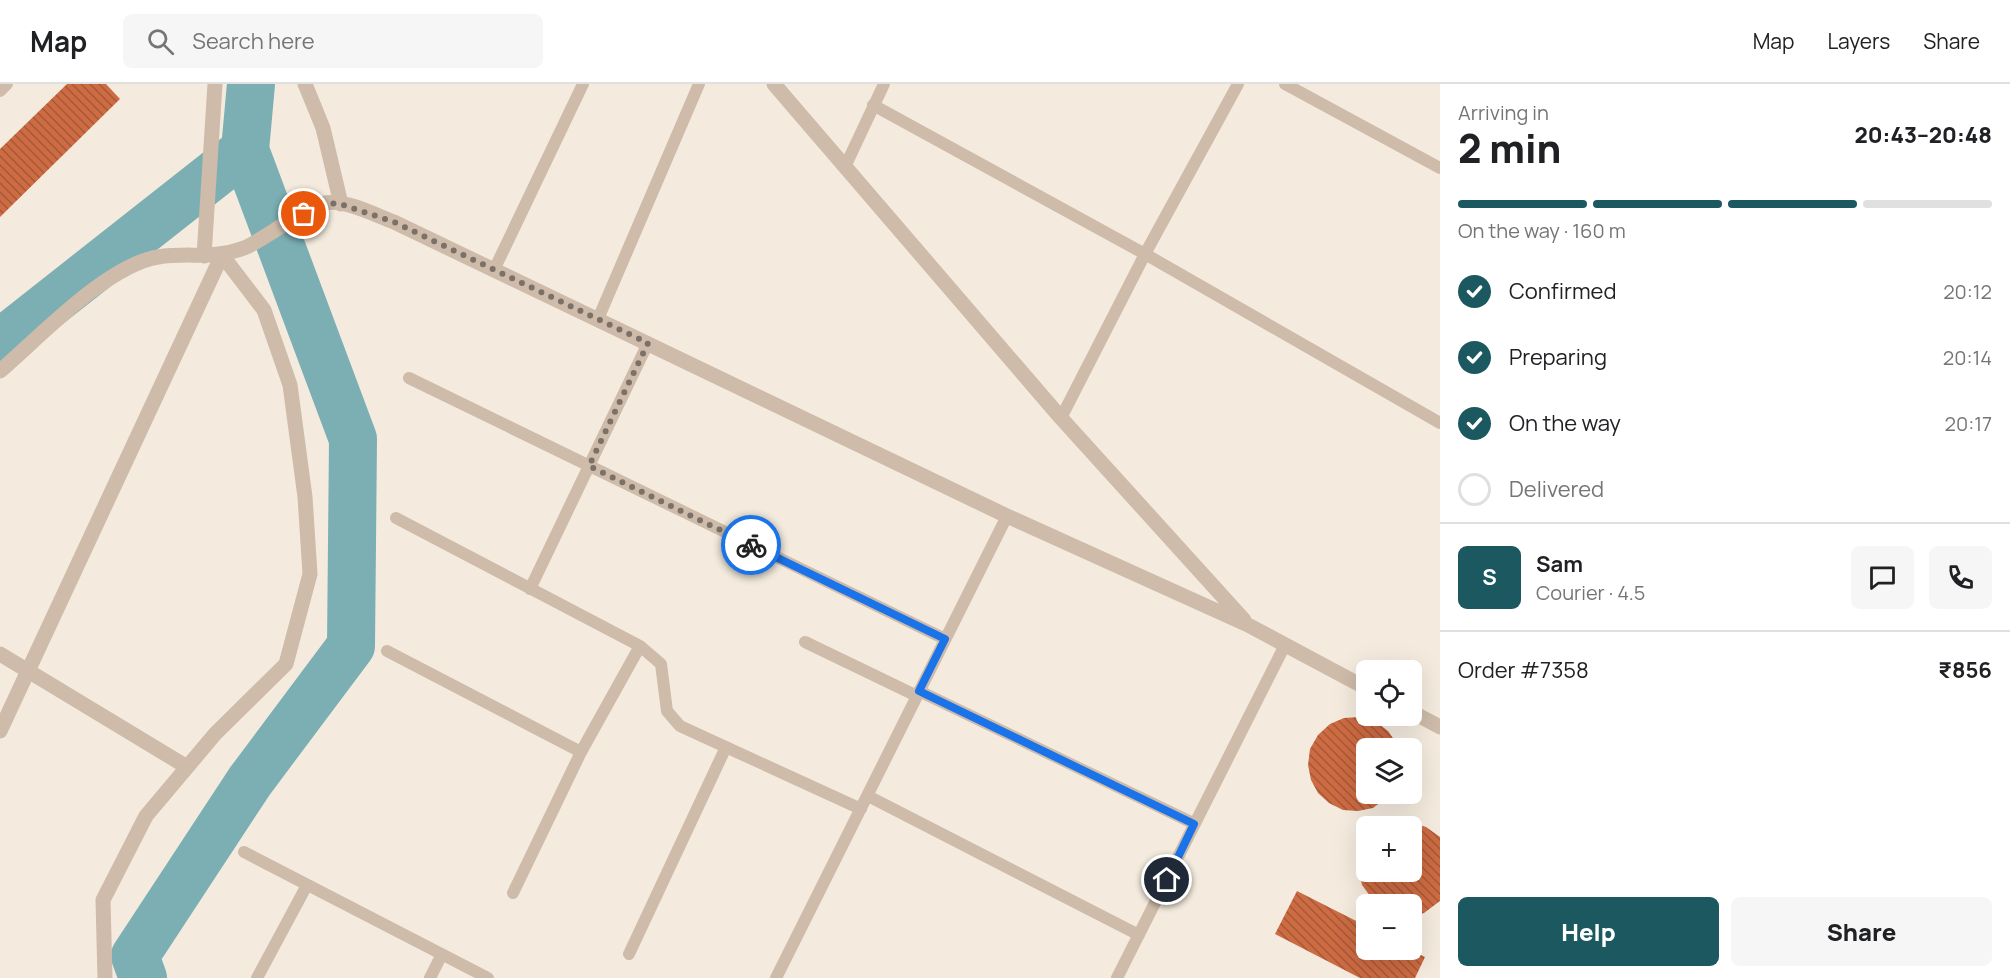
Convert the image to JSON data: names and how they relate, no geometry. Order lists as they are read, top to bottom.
{
  "page": {
    "header": "Map",
    "search": "Search here",
    "nav": ["Map", "Layers", "Share"],
    "heading": ["2 min", "Arriving in", "20:43–20:48"],
    "panel": [
      "Sam",
      "Courier · 4.5",
      "Order #7358",
      "₹856"
    ],
    "bar": "On the way · 160 m",
    "list": [
      ["Confirmed", "20:12"],
      ["Preparing", "20:14"],
      ["On the way", "20:17"],
      "Delivered"
    ],
    "round": "S",
    "map_buttons": ["+", "−"],
    "buttons": ["Help", "Share"]
  }
}
